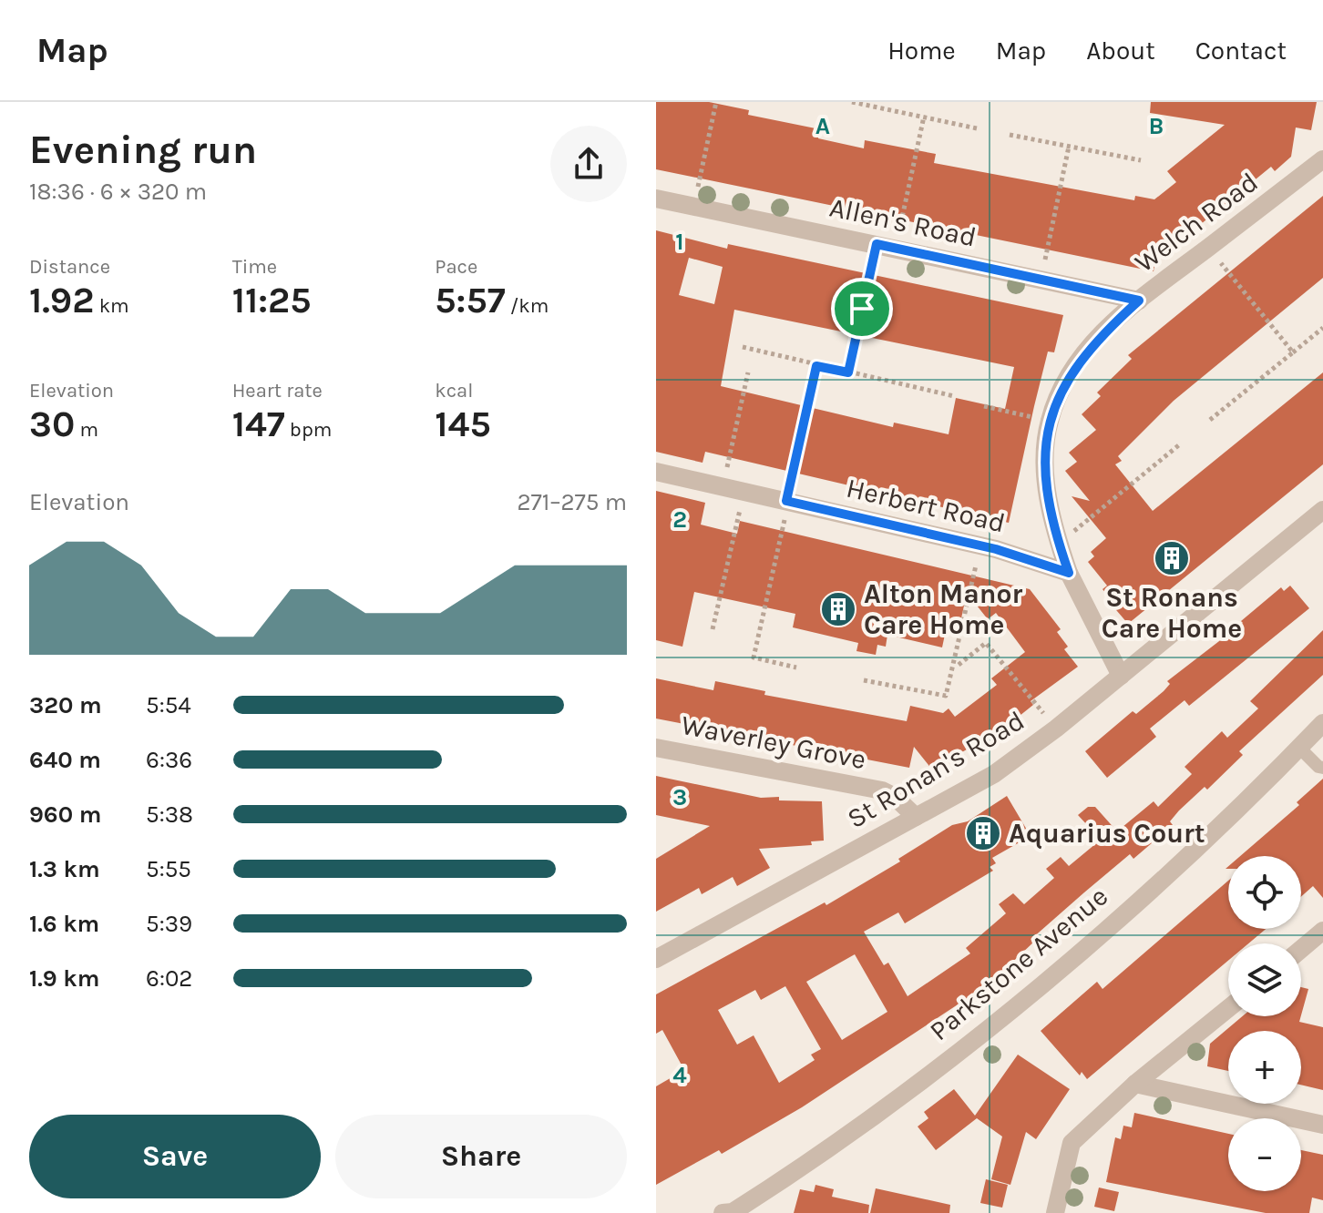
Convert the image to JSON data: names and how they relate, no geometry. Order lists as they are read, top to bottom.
{
  "streets": {
    "street": [
      "Allen's Road",
      "Welch Road",
      "Herbert Road",
      "Waverley Grove",
      "St Ronan's Road",
      "Parkstone Avenue"
    ]
  },
  "crossings": [
    ["Allen's Road", "Welch Road"],
    ["Welch Road", "Herbert Road"],
    ["Waverley Grove", "St Ronan's Road"]
  ],
  "places": {
    "building": ["St Ronans Care Home", "Alton Manor Care Home", "Aquarius Court"]
  },
  "page": {
    "header": "Map",
    "nav": [
      "Home",
      "Map",
      "About",
      "Contact"
    ],
    "heading": ["Evening run", "18:36 · 6 × 320 m"],
    "stats": [
      ["Distance", "1.92 km"],
      ["Time", "11:25"],
      ["Pace", "5:57 /km"],
      ["Elevation", "30 m"],
      ["Heart rate", "147 bpm"],
      ["kcal", "145"]
    ],
    "chart": ["Elevation", "271–275 m"],
    "list": [
      {
        "name": "320 m",
        "note": "5:54"
      },
      {
        "name": "640 m",
        "note": "6:36"
      },
      {
        "name": "960 m",
        "note": "5:38"
      },
      {
        "name": "1.3 km",
        "note": "5:55"
      },
      {
        "name": "1.6 km",
        "note": "5:39"
      },
      {
        "name": "1.9 km",
        "note": "6:02"
      }
    ],
    "map_buttons": ["+", "−"],
    "buttons": ["Save", "Share"]
  },
  "grid": {
    "columns": ["A", "B"],
    "rows": [
      "1",
      "2",
      "3",
      "4"
    ]
  }
}
